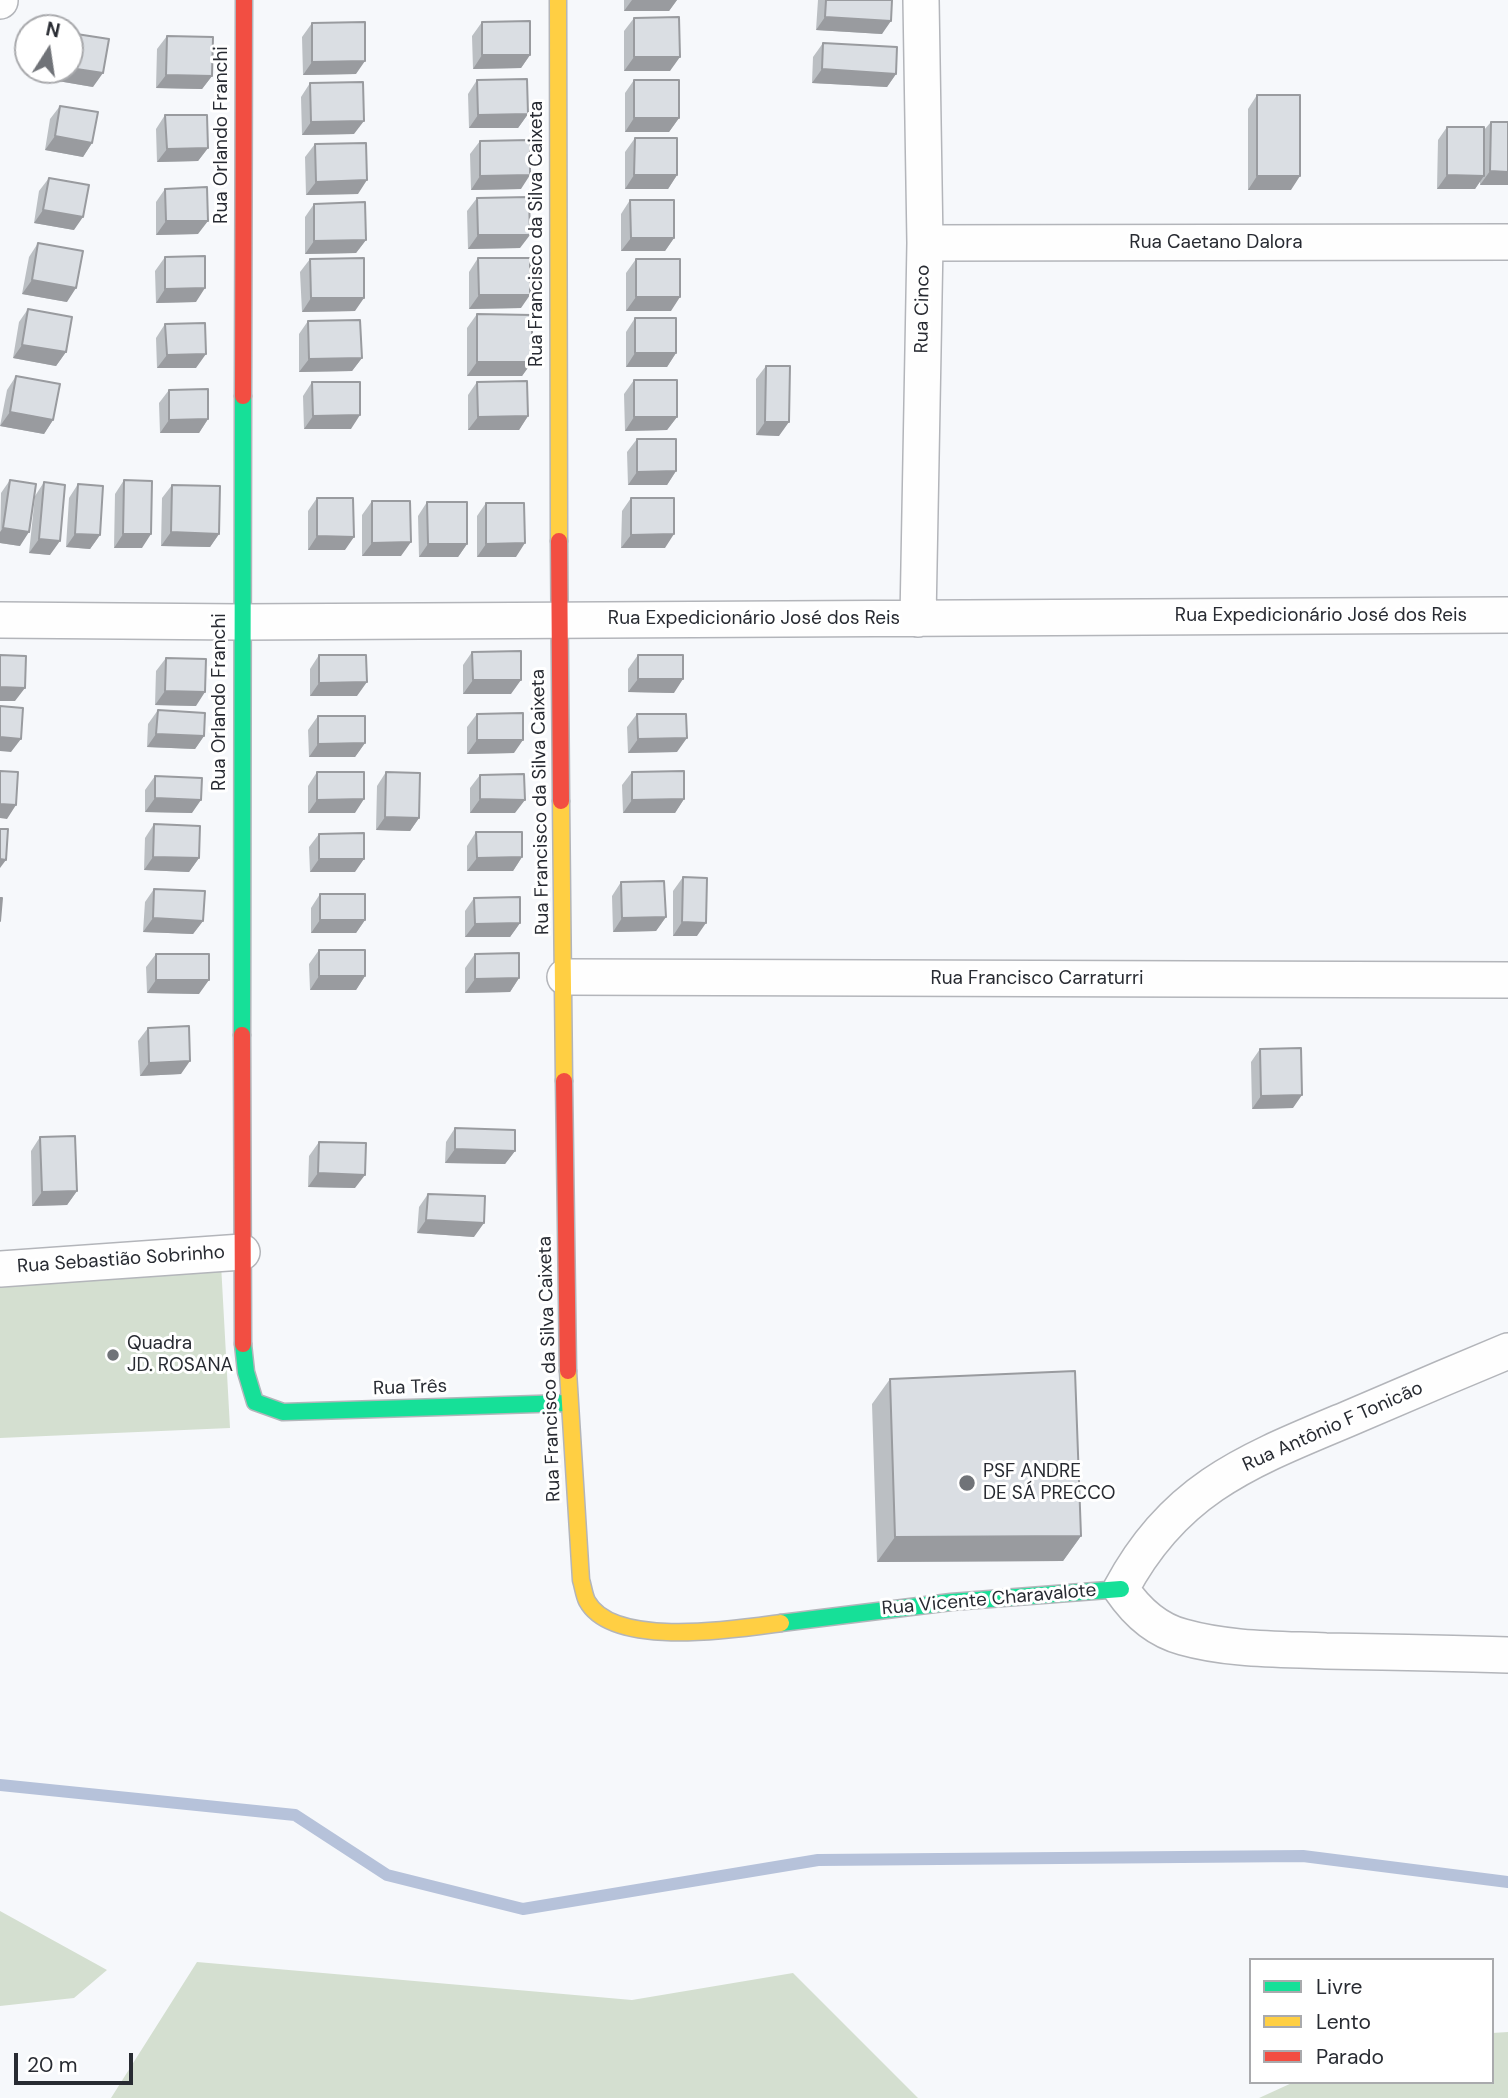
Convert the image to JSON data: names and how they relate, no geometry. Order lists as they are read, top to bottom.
{
  "streets": {
    "street": [
      "Rua Orlando Franchi",
      "Rua Francisco da Silva Caixeta",
      "Rua Caetano Dalora",
      "Rua Cinco",
      "Rua Expedicionário José dos Reis",
      "Rua Francisco Carraturri",
      "Rua Sebastião Sobrinho",
      "Rua Três",
      "Rua Antônio F Tonicão",
      "Rua Vicente Charavalote"
    ]
  },
  "crossings": [
    ["Rua Orlando Franchi", "Rua Expedicionário José dos Reis"],
    ["Rua Orlando Franchi", "Rua Sebastião Sobrinho"],
    ["Rua Orlando Franchi", "Rua Três"],
    ["Rua Francisco da Silva Caixeta", "Rua Expedicionário José dos Reis"],
    ["Rua Francisco da Silva Caixeta", "Rua Francisco Carraturri"],
    ["Rua Francisco da Silva Caixeta", "Rua Três"],
    ["Rua Francisco da Silva Caixeta", "Rua Vicente Charavalote"],
    ["Rua Caetano Dalora", "Rua Cinco"],
    ["Rua Cinco", "Rua Expedicionário José dos Reis"],
    ["Rua Antônio F Tonicão", "Rua Vicente Charavalote"]
  ],
  "places": ["Quadra JD. ROSANA", "PSF ANDRE DE SÁ PRECCO"],
  "legend": ["Livre", "Lento", "Parado"],
  "scale_bar": "20 m",
  "north": "top"
}
